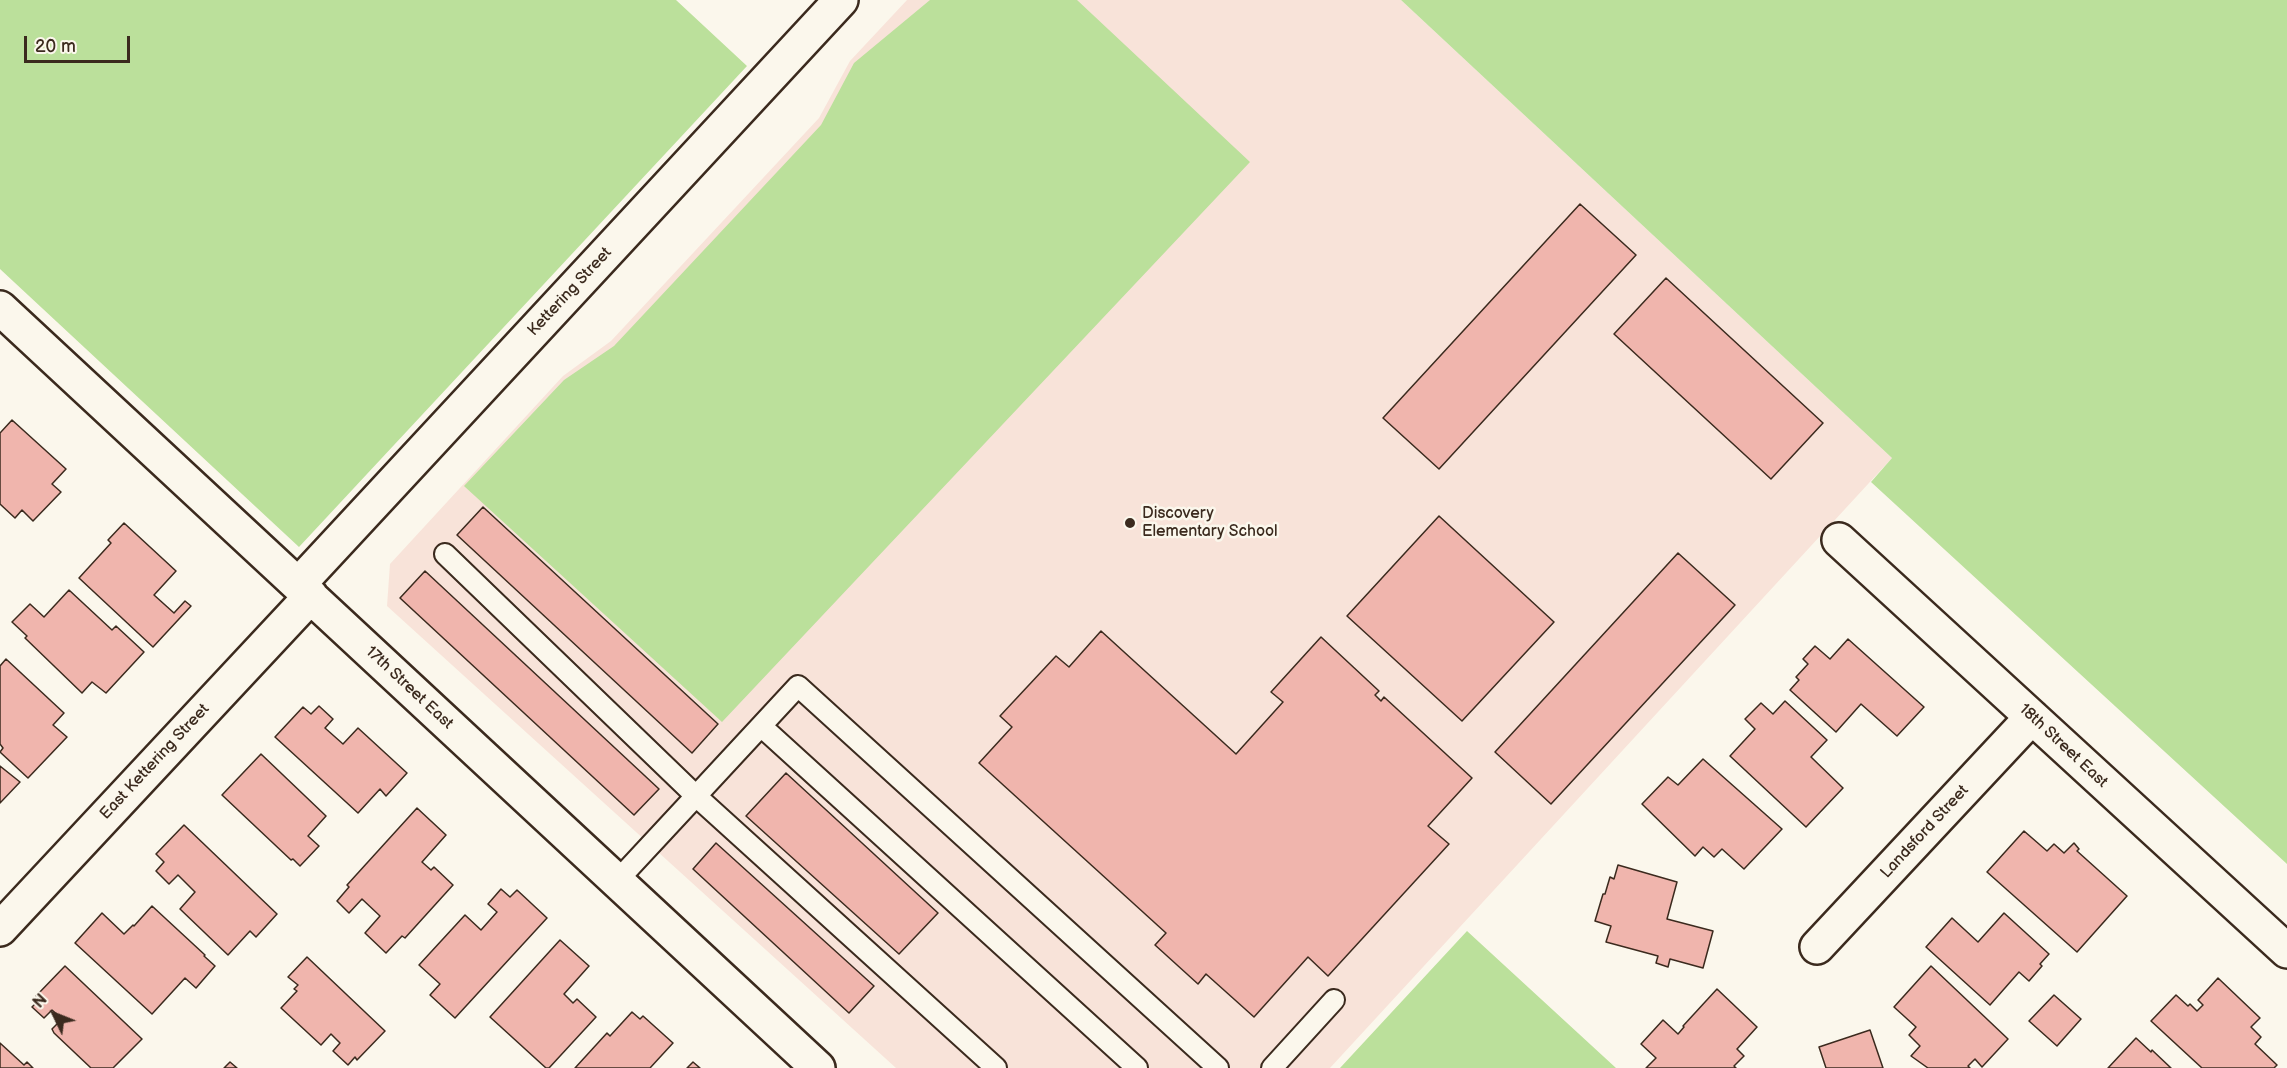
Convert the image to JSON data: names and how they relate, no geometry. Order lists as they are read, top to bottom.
{
  "streets": {
    "street": [
      "Kettering Street",
      "17th Street East",
      "18th Street East",
      "East Kettering Street",
      "Landsford Street"
    ]
  },
  "crossings": [
    ["Kettering Street", "17th Street East"],
    ["Kettering Street", "East Kettering Street"],
    ["17th Street East", "East Kettering Street"],
    ["18th Street East", "Landsford Street"]
  ],
  "places": ["Discovery Elementary School"],
  "scale_bar": "20 m",
  "north": "top left"
}
